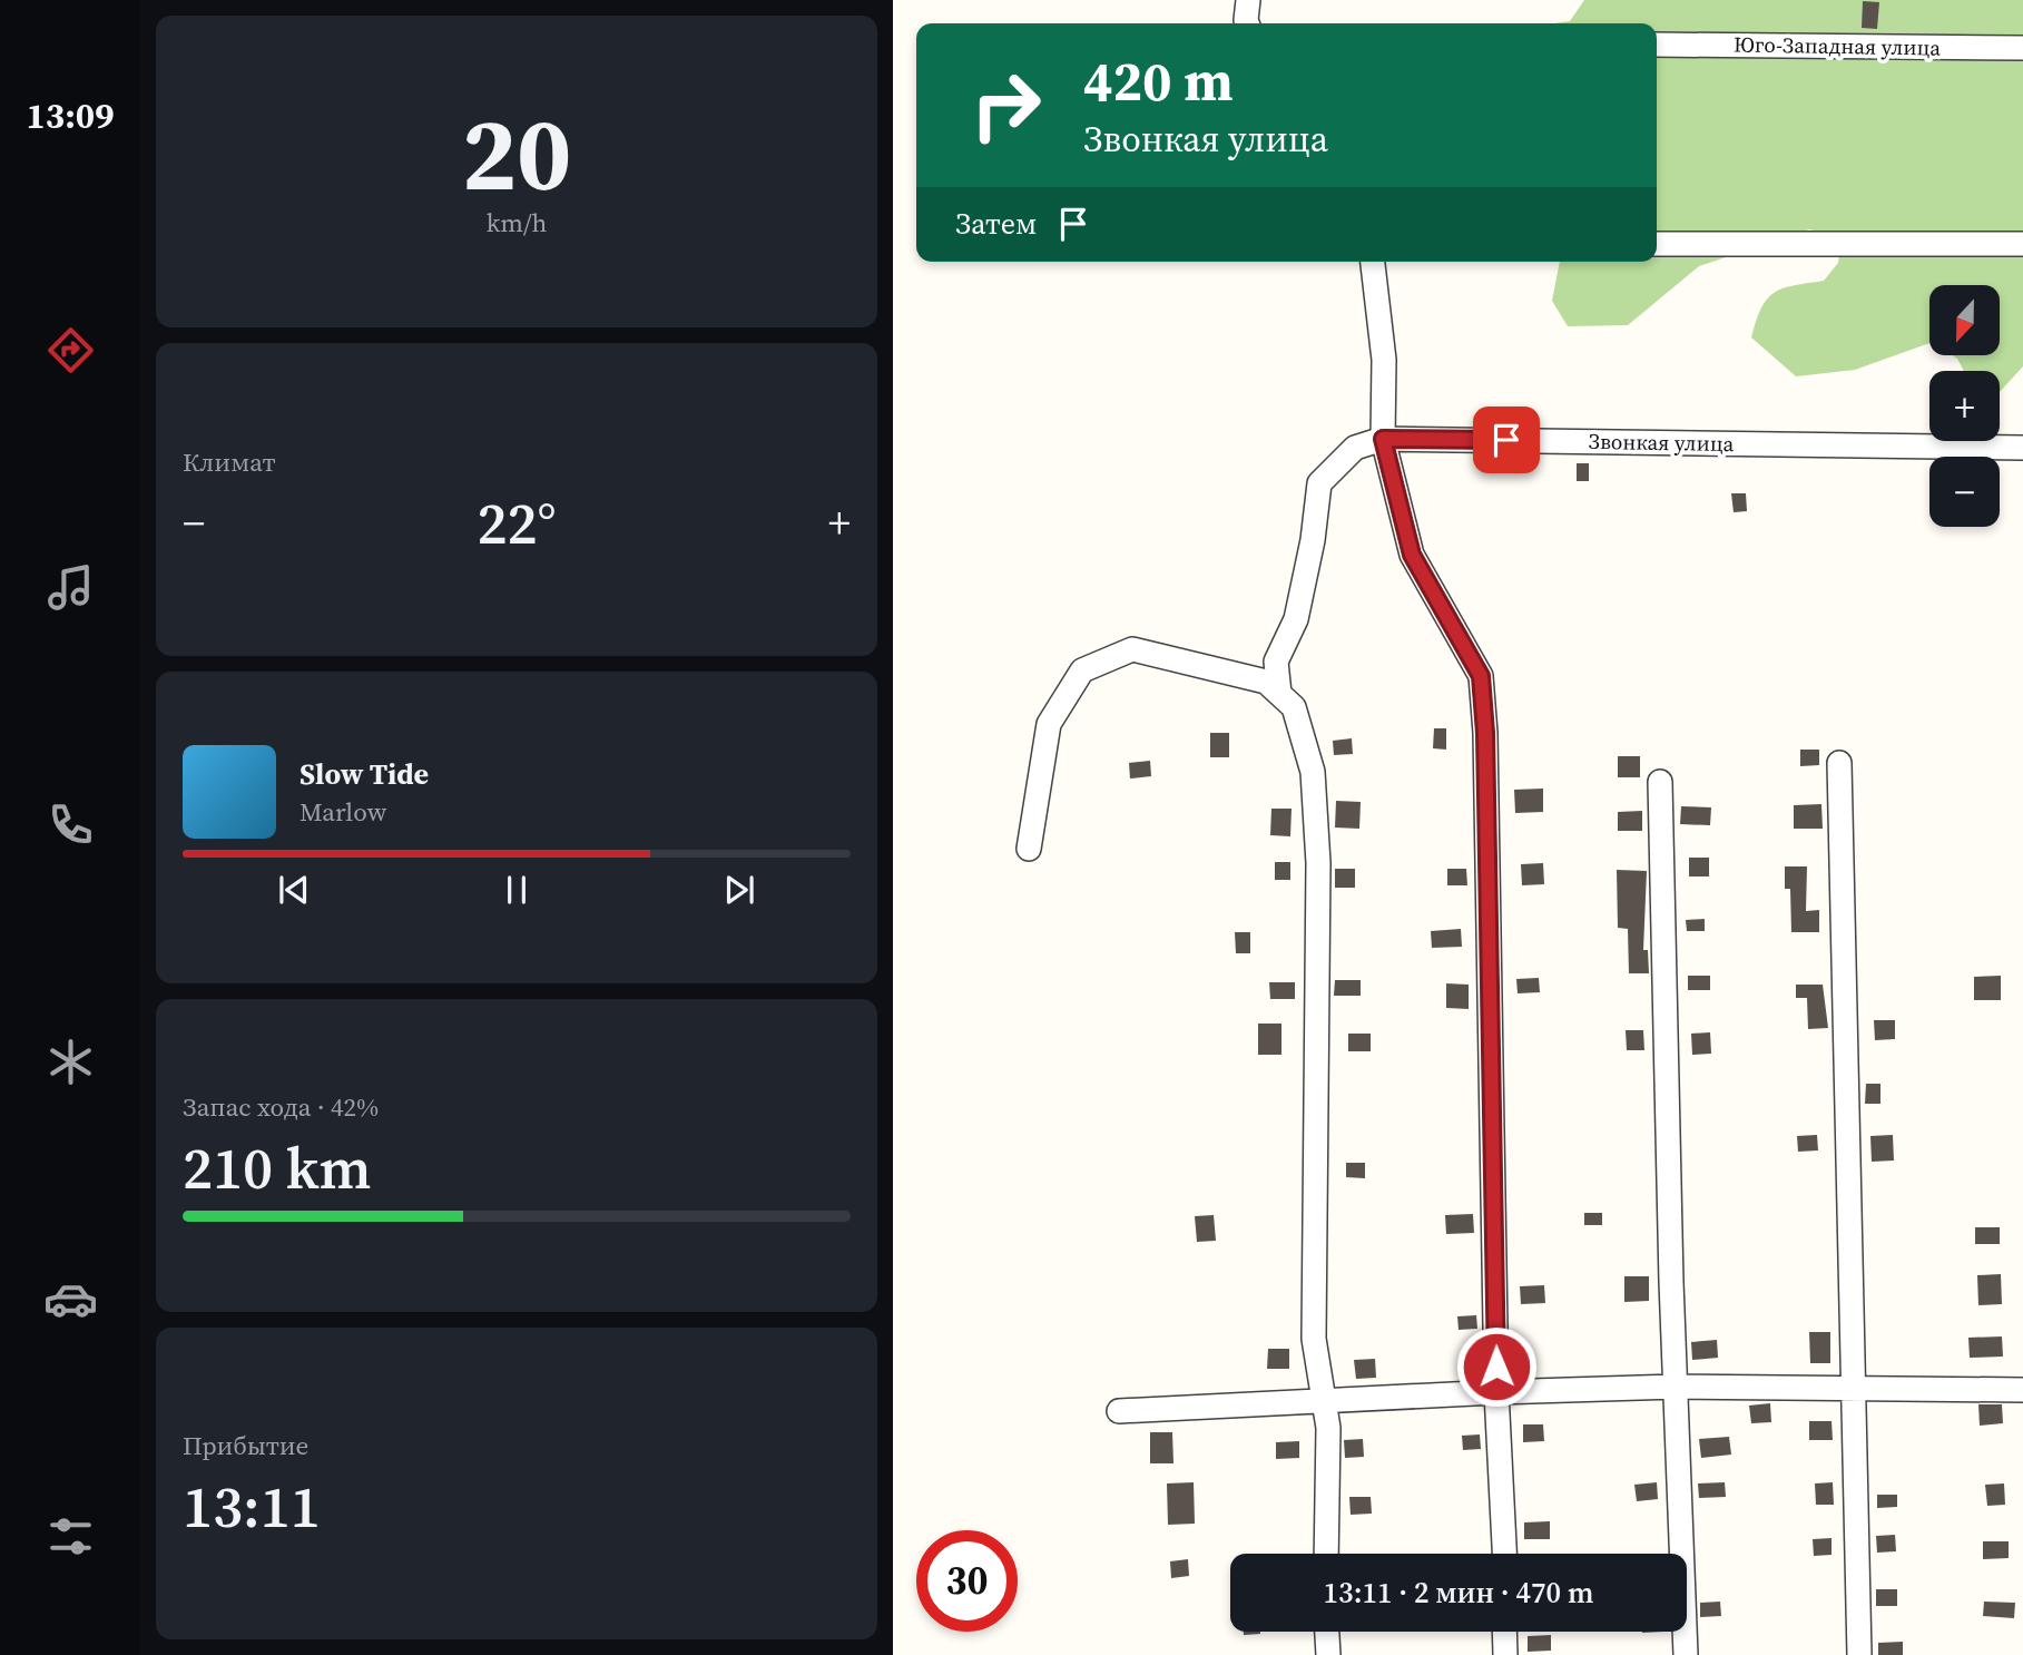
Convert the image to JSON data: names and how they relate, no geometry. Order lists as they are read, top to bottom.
{
  "streets": {
    "street": ["Юго-Западная улица", "Звонкая улица"]
  },
  "north": "bottom",
  "page": {
    "tabs": "13:09",
    "tile": [
      ["20", "km/h"],
      "Климат",
      ["Запас хода · 42%", "210 km"],
      ["Прибытие", "13:11"]
    ],
    "turn": ["420 m", "Звонкая улица"],
    "then": "Затем",
    "map_buttons": ["+", "−"],
    "heat": ["−", "22°", "+"],
    "song": ["Slow Tide", "Marlow"],
    "limit": "30",
    "trip": "13:11 · 2 мин · 470 m"
  }
}
